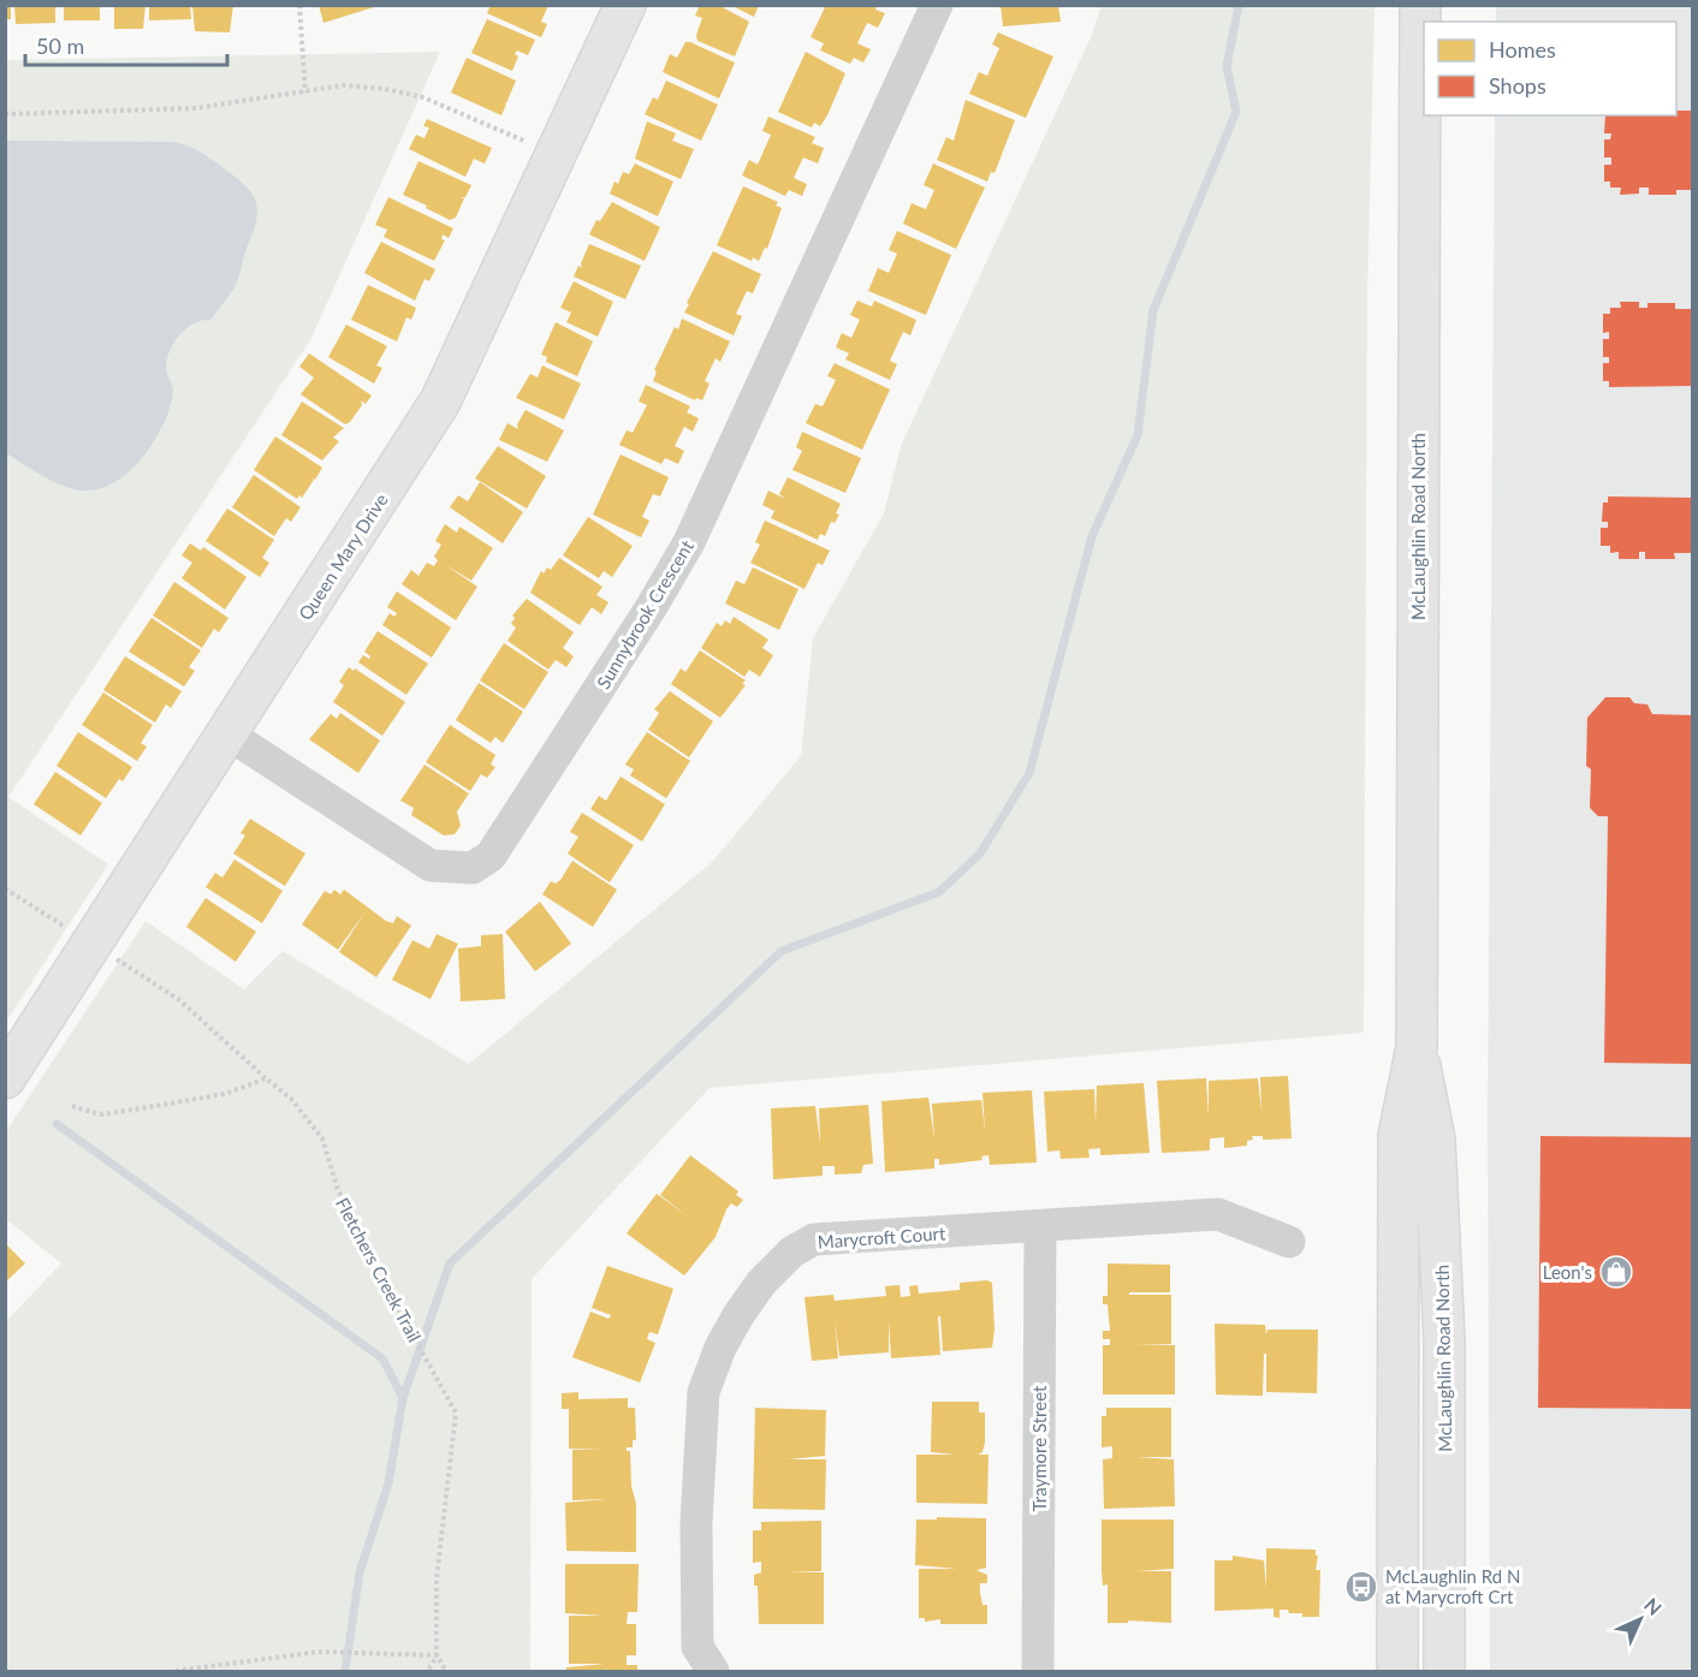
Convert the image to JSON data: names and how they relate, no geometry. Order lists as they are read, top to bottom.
{
  "streets": {
    "main road": ["McLaughlin Road North", "Queen Mary Drive"],
    "street": ["Sunnybrook Crescent", "Marycroft Court", "Traymore Street"],
    "path": ["Fletchers Creek Trail"]
  },
  "crossings": [
    ["Queen Mary Drive", "Sunnybrook Crescent"],
    ["Marycroft Court", "Traymore Street"]
  ],
  "places": {
    "shop": ["Leon's"],
    "bus stop": ["McLaughlin Rd N at Marycroft Crt"]
  },
  "legend": ["Homes", "Shops"],
  "scale_bar": "50 m",
  "north": "top right"
}
